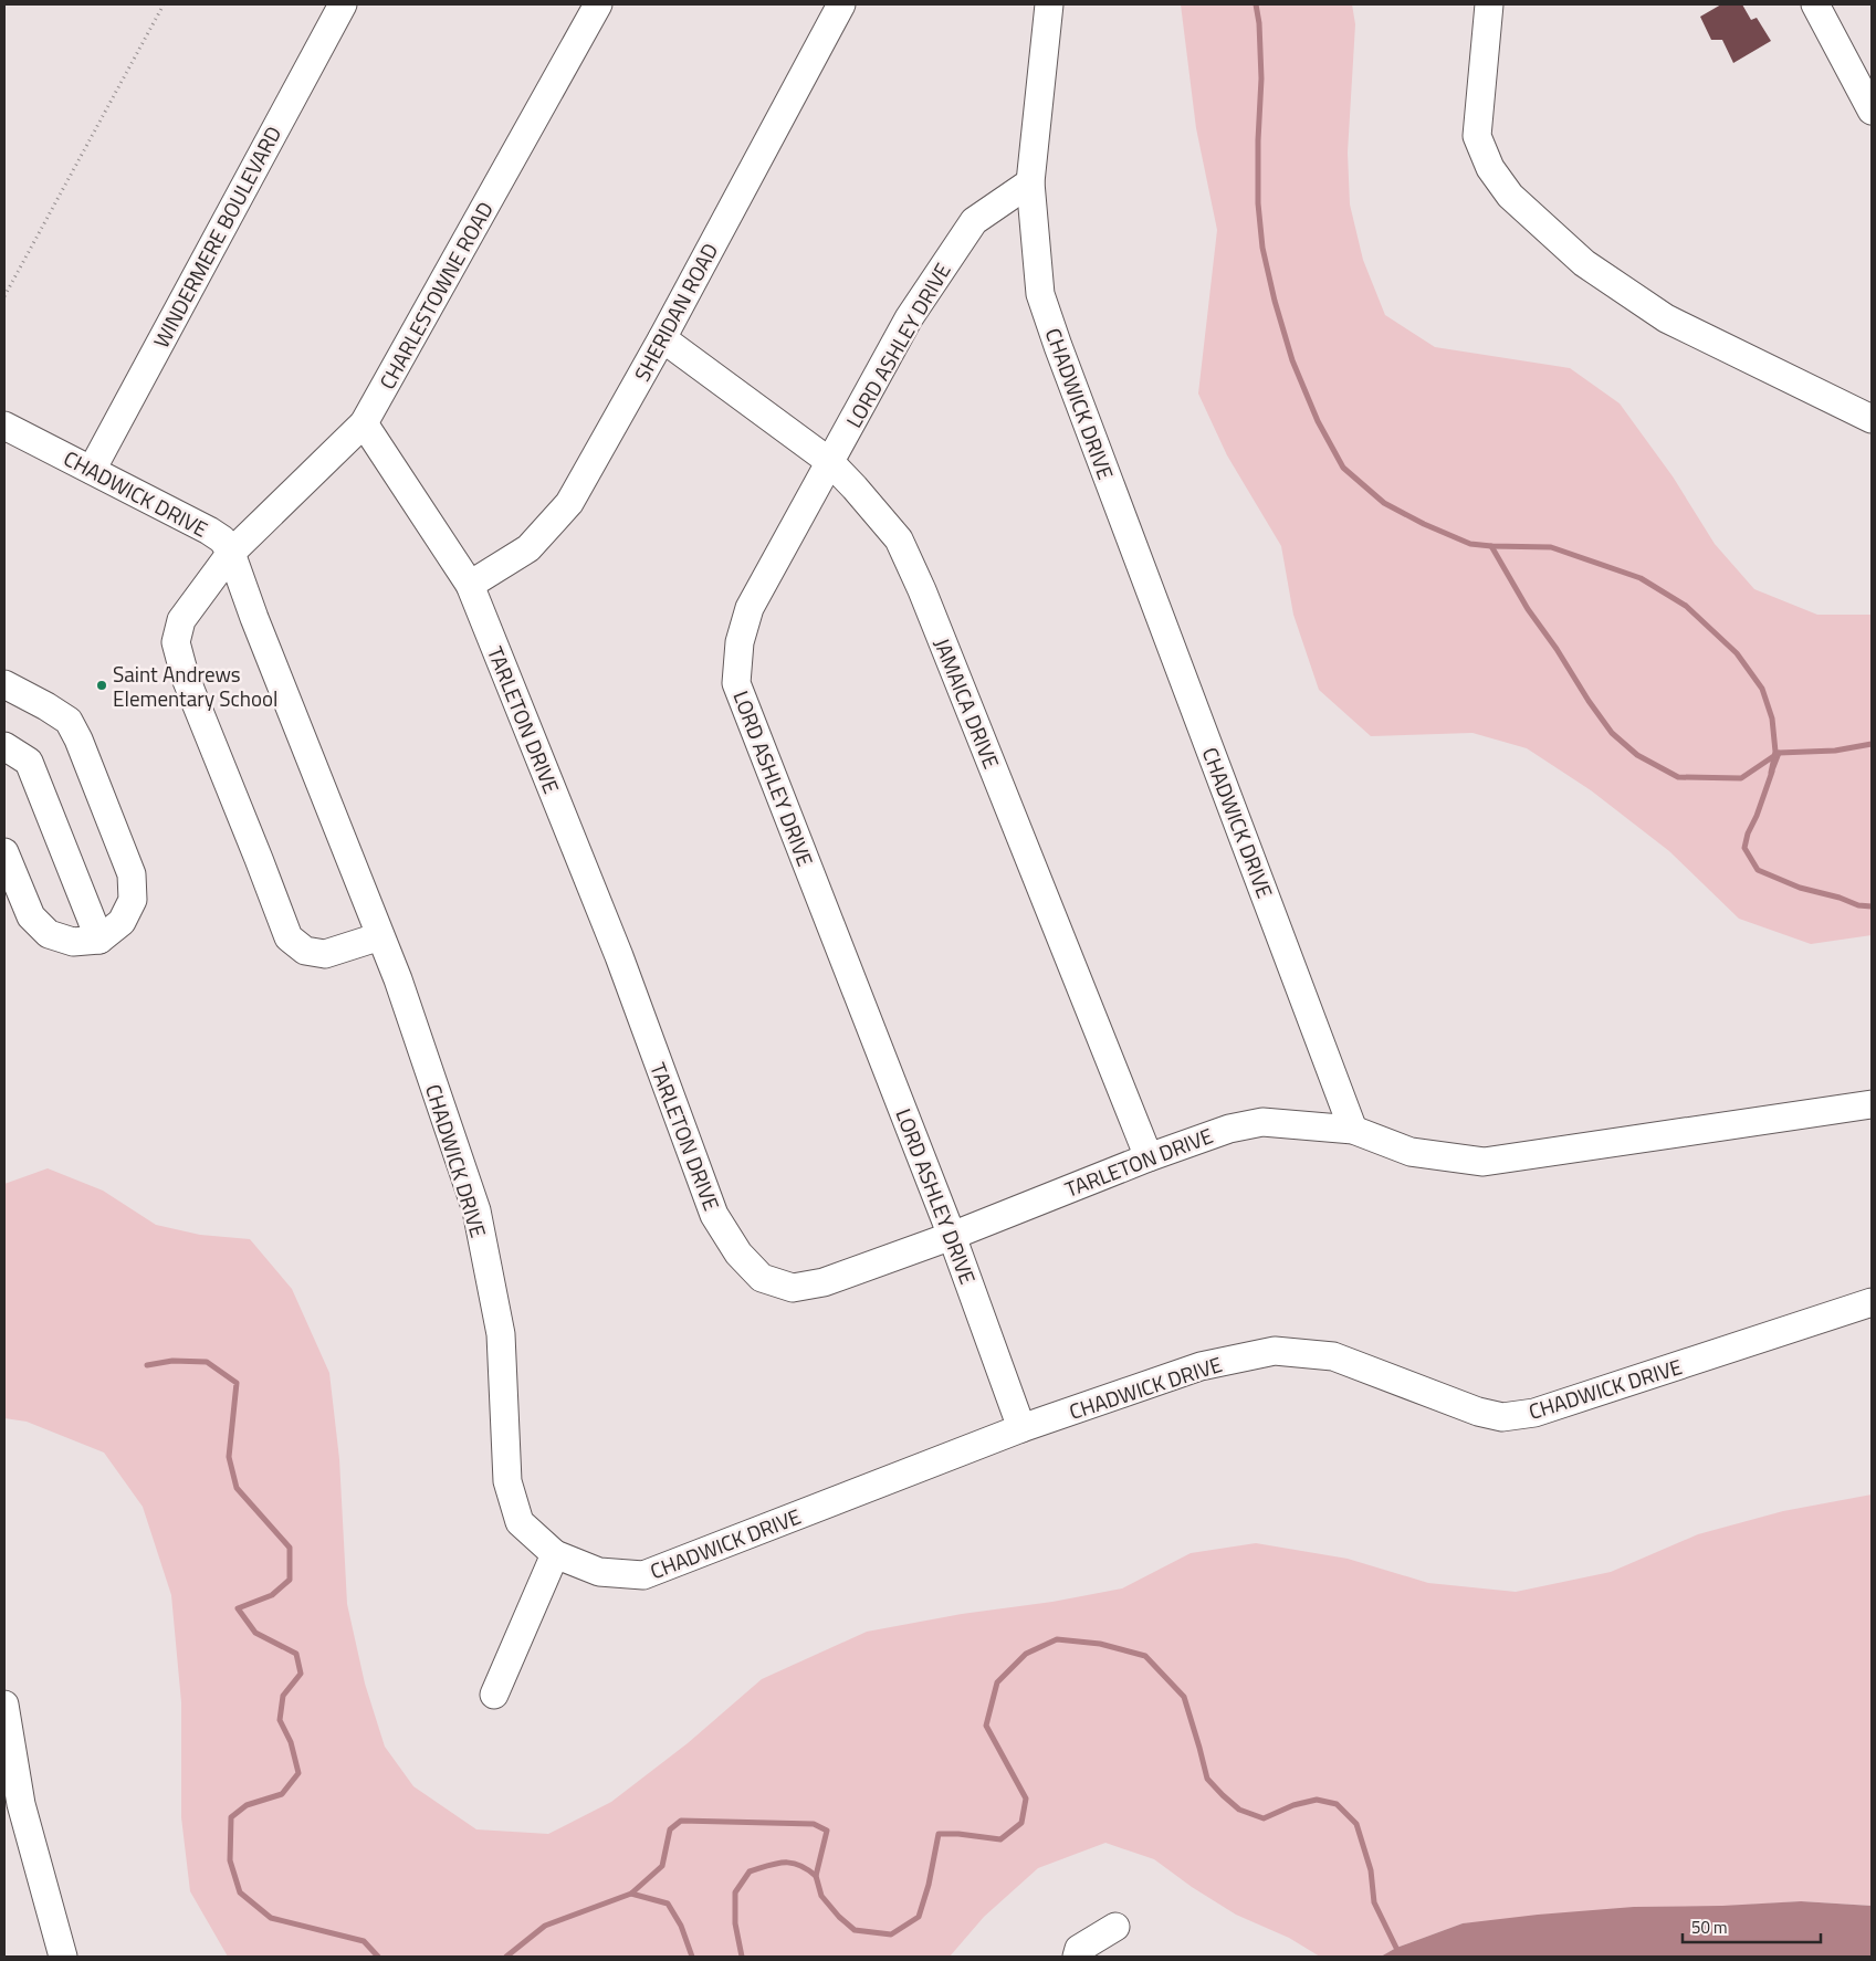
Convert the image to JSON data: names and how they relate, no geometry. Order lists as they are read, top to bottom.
{
  "streets": {
    "street": [
      "WINDERMERE BOULEVARD",
      "CHARLESTOWNE ROAD",
      "SHERIDAN ROAD",
      "LORD ASHLEY DRIVE",
      "CHADWICK DRIVE",
      "JAMAICA DRIVE",
      "TARLETON DRIVE"
    ]
  },
  "crossings": [
    ["WINDERMERE BOULEVARD", "CHADWICK DRIVE"],
    ["CHARLESTOWNE ROAD", "CHADWICK DRIVE"],
    ["CHARLESTOWNE ROAD", "TARLETON DRIVE"],
    ["SHERIDAN ROAD", "JAMAICA DRIVE"],
    ["SHERIDAN ROAD", "TARLETON DRIVE"],
    ["LORD ASHLEY DRIVE", "CHADWICK DRIVE"],
    ["LORD ASHLEY DRIVE", "JAMAICA DRIVE"],
    ["LORD ASHLEY DRIVE", "TARLETON DRIVE"],
    ["CHADWICK DRIVE", "TARLETON DRIVE"],
    ["JAMAICA DRIVE", "TARLETON DRIVE"]
  ],
  "places": ["Saint Andrews Elementary School"],
  "scale_bar": "50 m"
}
